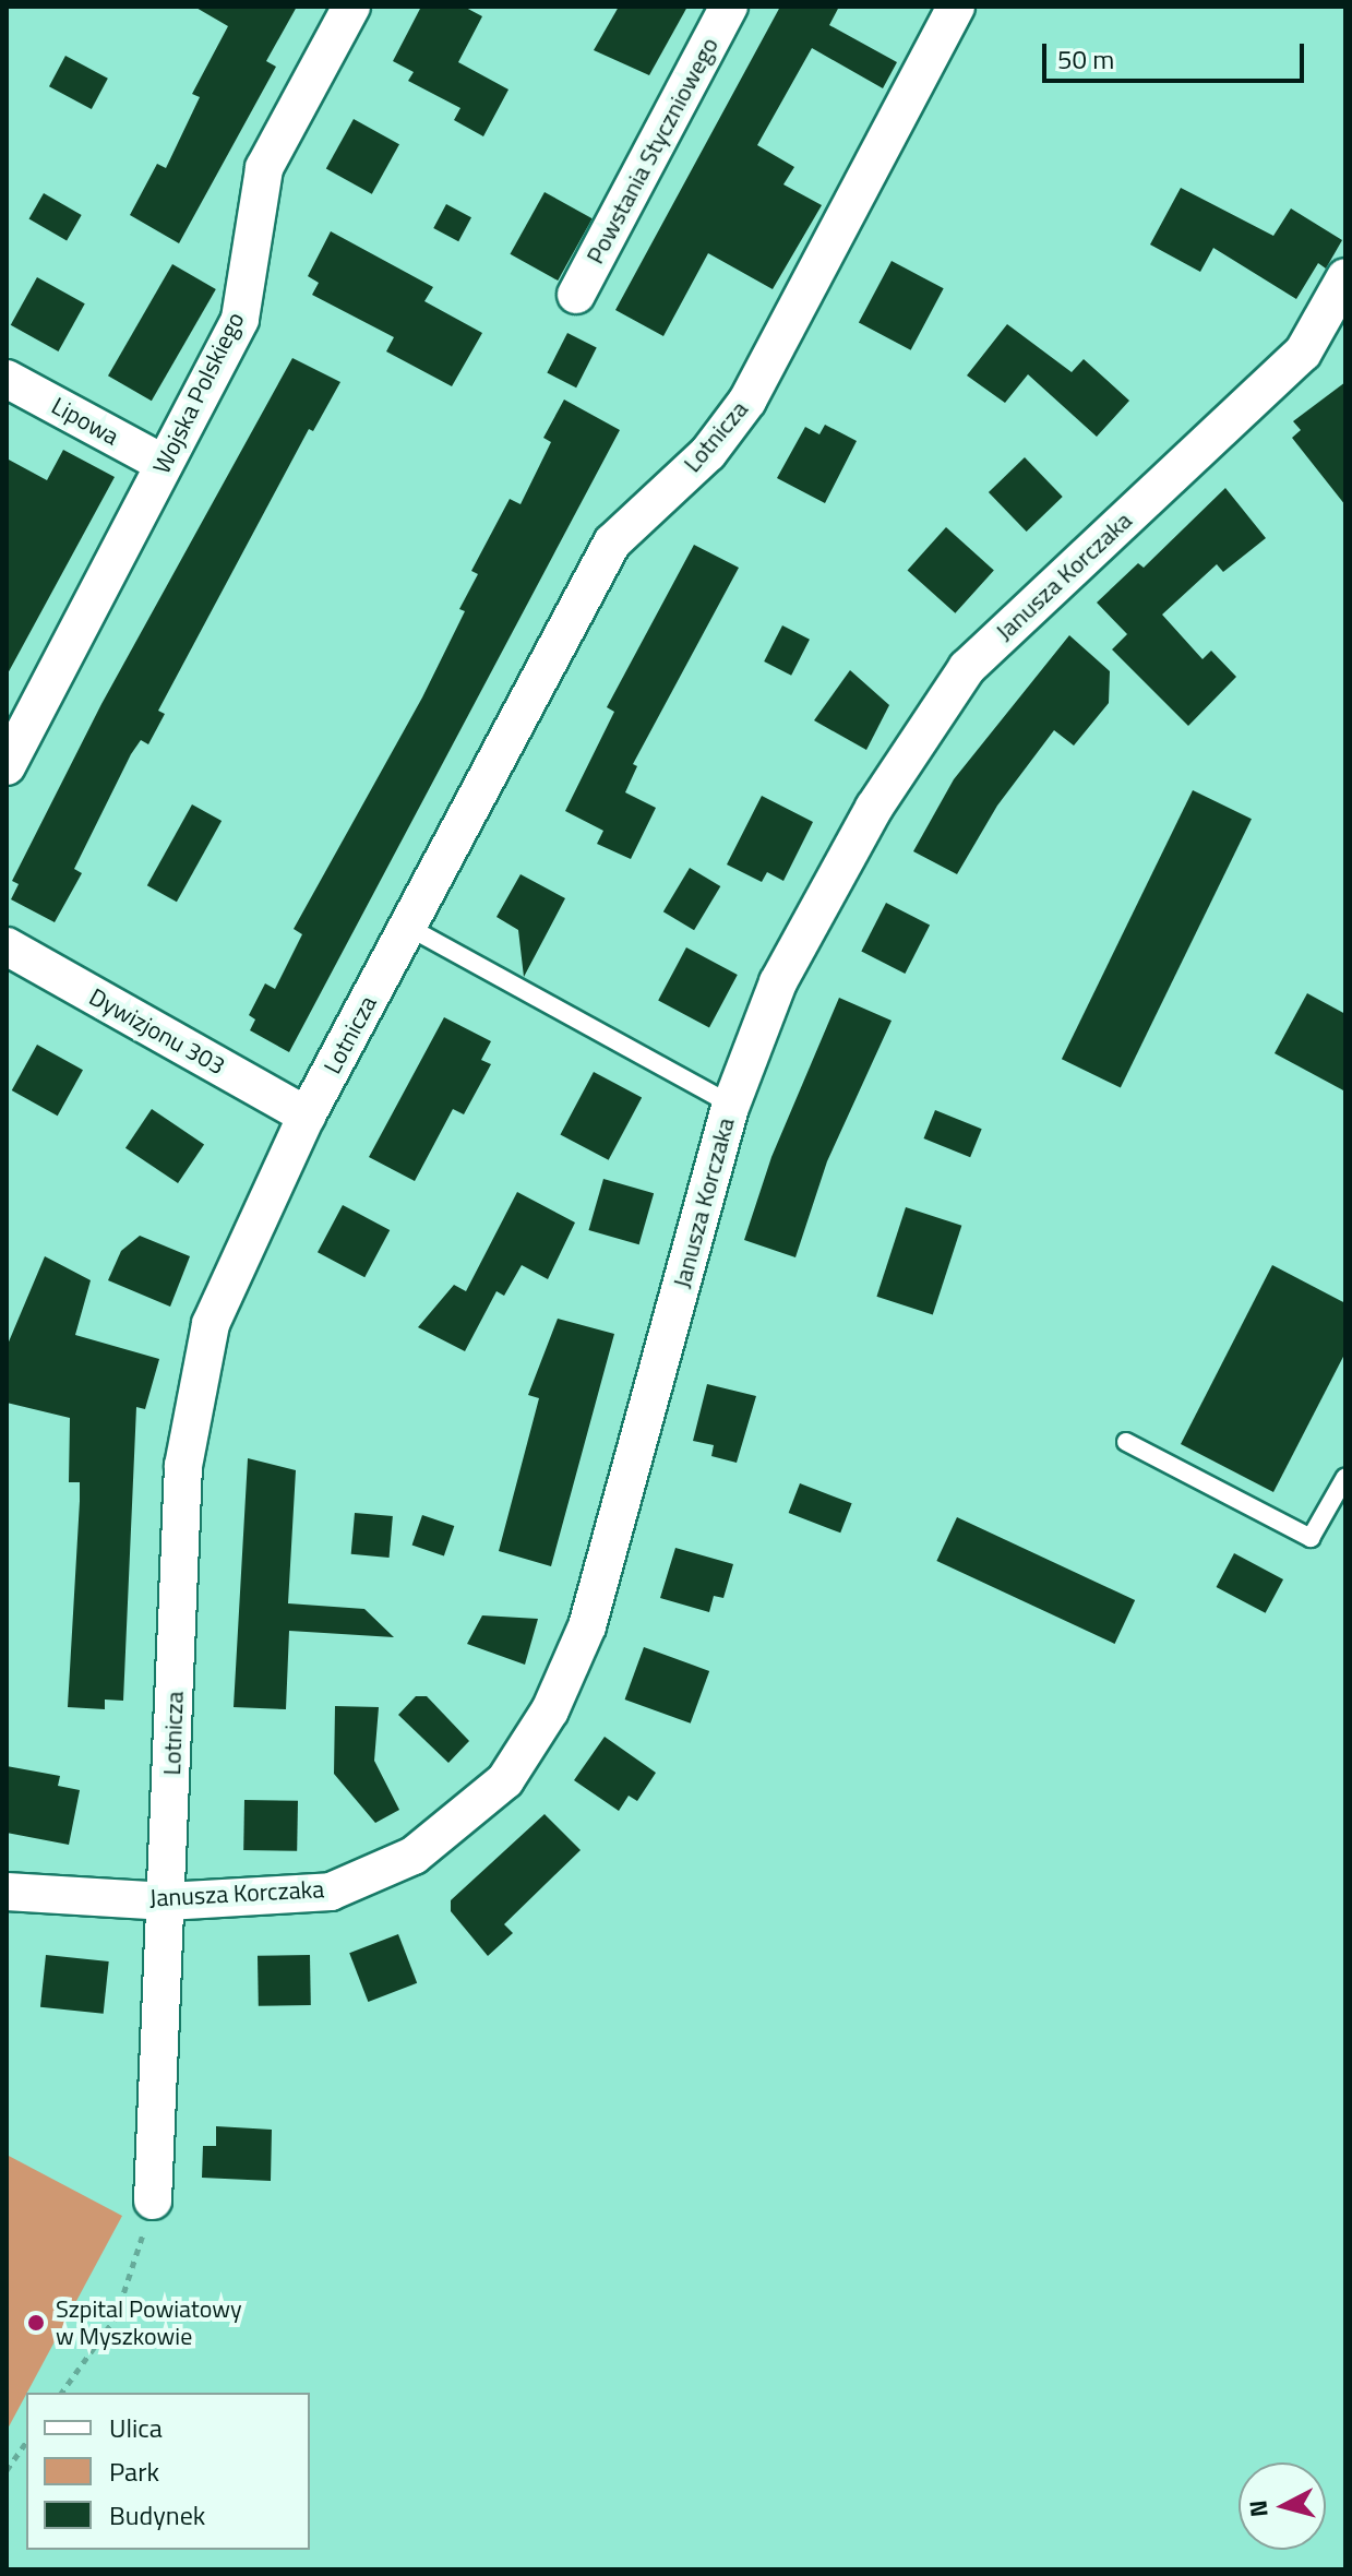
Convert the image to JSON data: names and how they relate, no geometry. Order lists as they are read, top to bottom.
{
  "streets": {
    "street": [
      "Powstania Styczniowego",
      "Wojska Polskiego",
      "Lipowa",
      "Lotnicza",
      "Janusza Korczaka",
      "Dywizjonu 303"
    ]
  },
  "crossings": [
    ["Wojska Polskiego", "Lipowa"],
    ["Lotnicza", "Janusza Korczaka"],
    ["Lotnicza", "Dywizjonu 303"]
  ],
  "places": ["Szpital Powiatowy w Myszkowie"],
  "legend": ["Ulica", "Park", "Budynek"],
  "scale_bar": "50 m",
  "north": "left"
}
